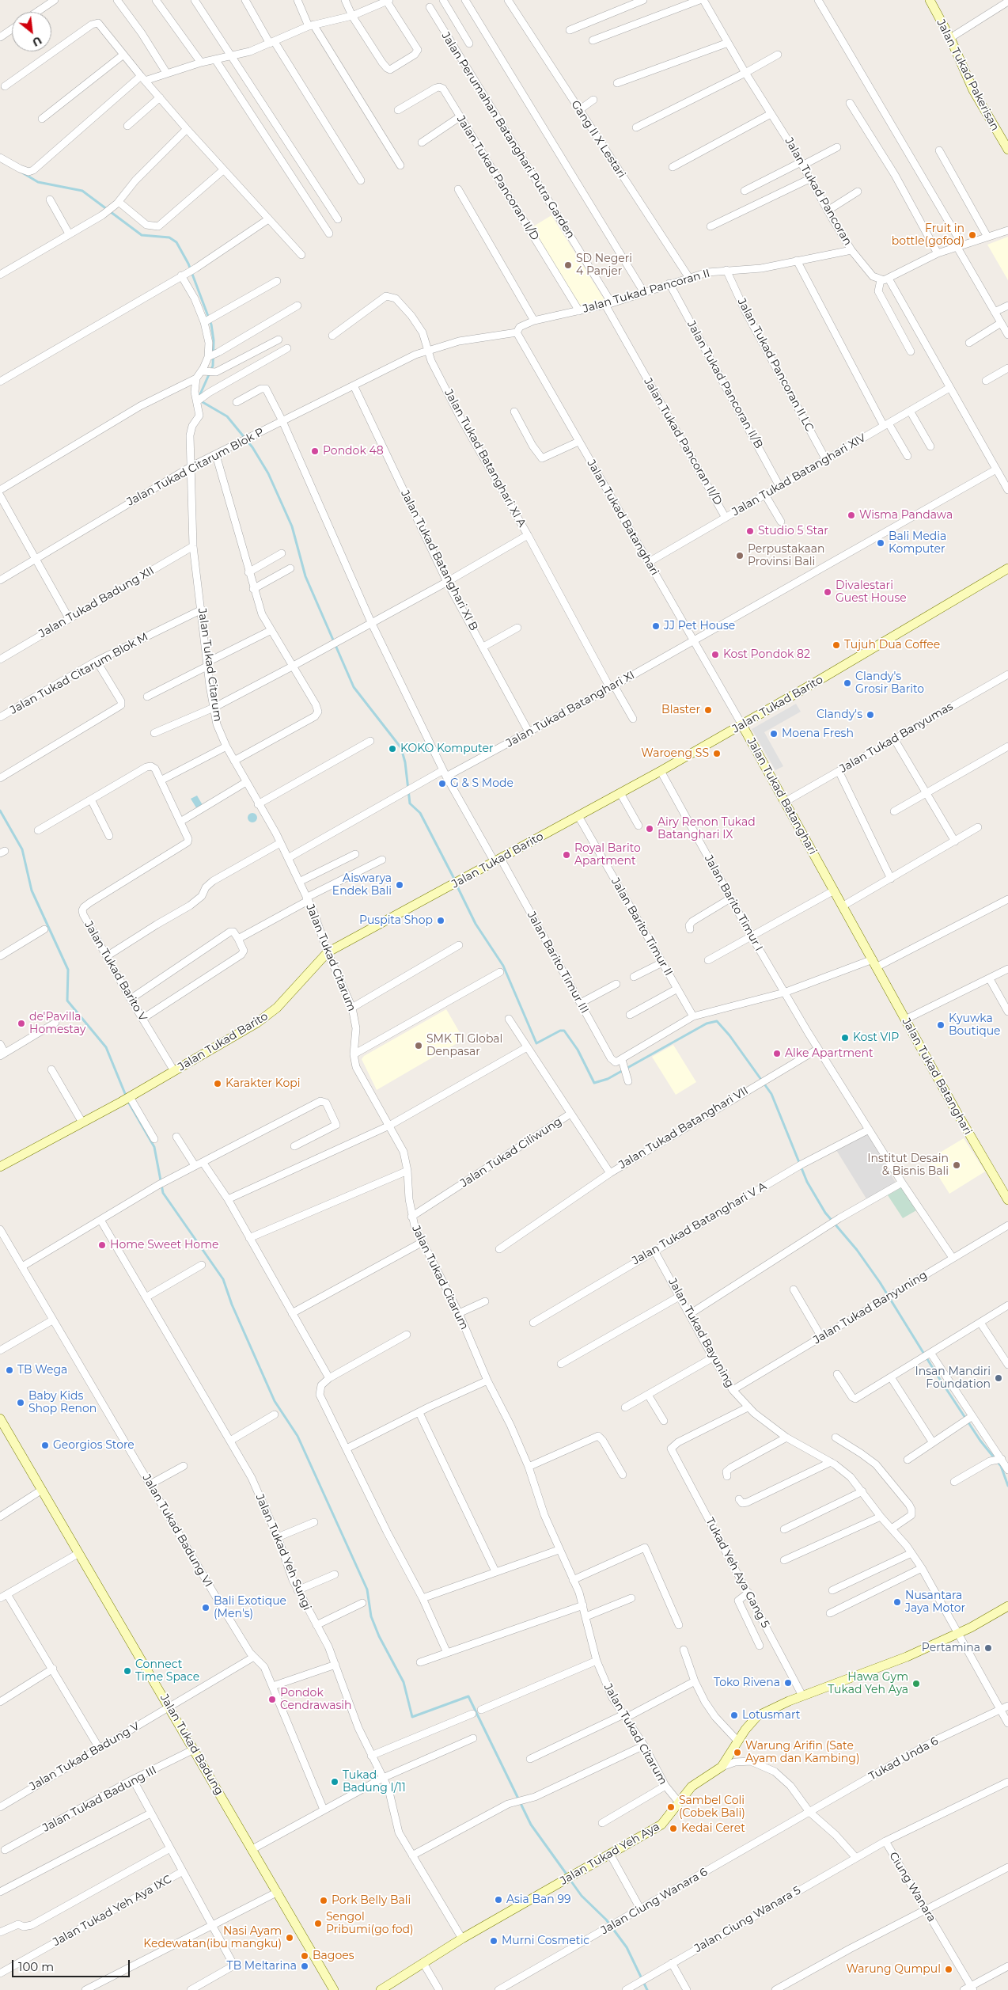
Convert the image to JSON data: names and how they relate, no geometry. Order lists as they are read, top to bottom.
{
  "streets": {
    "street": [
      "Jalan Tukad Pakerisan",
      "Jalan Perumahan Batanghari Putra Garden",
      "Gang II X Lestari",
      "Jalan Tukad Pancoran II/D",
      "Jalan Tukad Pancoran",
      "Jalan Tukad Pancoran II",
      "Jalan Tukad Pancoran II LC",
      "Jalan Tukad Pancoran II/B",
      "Jalan Tukad Batanghari XI A",
      "Jalan Tukad Citarum Blok P",
      "Jalan Tukad Batanghari XIV",
      "Jalan Tukad Batanghari",
      "Jalan Tukad Batanghari XI B",
      "Jalan Tukad Badung XII",
      "Jalan Tukad Citarum",
      "Jalan Tukad Citarum Blok M",
      "Jalan Tukad Barito",
      "Jalan Tukad Batanghari XI",
      "Jalan Tukad Banyumas",
      "Jalan Barito Timur I",
      "Jalan Barito Timur II",
      "Jalan Barito Timur III",
      "Jalan Tukad Barito V",
      "Jalan Tukad Batanghari VII",
      "Jalan Tukad Ciliwung",
      "Jalan Tukad Batanghari V A",
      "Jalan Tukad Banyuning",
      "Jalan Tukad Bayuning",
      "Jalan Tukad Badung VI",
      "Jalan Tukad Yeh Sungi",
      "Tukad Yeh Aya Gang 5",
      "Jalan Tukad Badung",
      "Jalan Tukad Badung V",
      "Tukad Unda 6",
      "Jalan Tukad Badung III",
      "Jalan Tukad Yeh Aya",
      "Ciung Wanara",
      "Jalan Ciung Wanara 6",
      "Jalan Tukad Yeh Aya IXC",
      "Jalan Ciung Wanara 5"
    ]
  },
  "crossings": [
    ["Jalan Perumahan Batanghari Putra Garden", "Jalan Tukad Pancoran II/D"],
    ["Jalan Perumahan Batanghari Putra Garden", "Jalan Tukad Pancoran II"],
    ["Gang II X Lestari", "Jalan Tukad Pancoran II"],
    ["Jalan Tukad Pancoran II/D", "Jalan Tukad Pancoran II"],
    ["Jalan Tukad Pancoran II/D", "Jalan Tukad Batanghari XIV"],
    ["Jalan Tukad Pancoran", "Jalan Tukad Pancoran II"],
    ["Jalan Tukad Pancoran II", "Jalan Tukad Pancoran II LC"],
    ["Jalan Tukad Pancoran II", "Jalan Tukad Pancoran II/B"],
    ["Jalan Tukad Pancoran II", "Jalan Tukad Citarum Blok P"],
    ["Jalan Tukad Pancoran II", "Jalan Tukad Batanghari"],
    ["Jalan Tukad Pancoran II LC", "Jalan Tukad Batanghari XIV"],
    ["Jalan Tukad Pancoran II/B", "Jalan Tukad Batanghari XIV"],
    ["Jalan Tukad Batanghari XI A", "Jalan Tukad Citarum Blok P"],
    ["Jalan Tukad Batanghari XI A", "Jalan Tukad Batanghari XI"],
    ["Jalan Tukad Citarum Blok P", "Jalan Tukad Batanghari"],
    ["Jalan Tukad Citarum Blok P", "Jalan Tukad Batanghari XI B"],
    ["Jalan Tukad Citarum Blok P", "Jalan Tukad Citarum"],
    ["Jalan Tukad Citarum Blok P", "Jalan Barito Timur III"],
    ["Jalan Tukad Batanghari XIV", "Jalan Tukad Batanghari"],
    ["Jalan Tukad Batanghari", "Jalan Tukad Barito"],
    ["Jalan Tukad Batanghari", "Jalan Tukad Batanghari XI"],
    ["Jalan Tukad Batanghari", "Jalan Tukad Banyumas"],
    ["Jalan Tukad Batanghari XI B", "Jalan Tukad Batanghari XI"],
    ["Jalan Tukad Badung XII", "Jalan Tukad Citarum"],
    ["Jalan Tukad Citarum", "Jalan Tukad Citarum Blok M"],
    ["Jalan Tukad Citarum", "Jalan Tukad Barito"],
    ["Jalan Tukad Citarum", "Jalan Tukad Batanghari XI"],
    ["Jalan Tukad Citarum", "Jalan Tukad Ciliwung"],
    ["Jalan Tukad Citarum", "Jalan Tukad Yeh Aya"],
    ["Jalan Tukad Barito", "Jalan Barito Timur I"],
    ["Jalan Tukad Barito", "Jalan Barito Timur II"],
    ["Jalan Tukad Barito", "Jalan Barito Timur III"],
    ["Jalan Tukad Barito", "Jalan Tukad Barito V"],
    ["Jalan Tukad Batanghari XI", "Jalan Barito Timur III"],
    ["Jalan Tukad Batanghari VII", "Jalan Tukad Ciliwung"],
    ["Jalan Tukad Batanghari V A", "Jalan Tukad Bayuning"],
    ["Jalan Tukad Banyuning", "Jalan Tukad Bayuning"],
    ["Jalan Tukad Bayuning", "Tukad Yeh Aya Gang 5"],
    ["Jalan Tukad Bayuning", "Tukad Unda 6"],
    ["Jalan Tukad Bayuning", "Jalan Tukad Yeh Aya"],
    ["Jalan Tukad Yeh Sungi", "Jalan Tukad Yeh Aya"],
    ["Tukad Yeh Aya Gang 5", "Jalan Tukad Yeh Aya"],
    ["Jalan Tukad Badung", "Jalan Tukad Badung V"],
    ["Jalan Tukad Badung", "Jalan Tukad Badung III"],
    ["Tukad Unda 6", "Jalan Ciung Wanara 6"],
    ["Ciung Wanara", "Jalan Ciung Wanara 5"]
  ],
  "places": [
    "Fruit in bottle(gofod)",
    "SD Negeri 4 Panjer",
    "Pondok 48",
    "Wisma Pandawa",
    "Studio 5 Star",
    "Bali Media Komputer",
    "Perpustakaan Provinsi Bali",
    "Divalestari Guest House",
    "JJ Pet House",
    "Tujuh Dua Coffee",
    "Kost Pondok 82",
    "Clandy's Grosir Barito",
    "Blaster",
    "Clandy's",
    "Moena Fresh",
    "KOKO Komputer",
    "Waroeng SS",
    "G & S Mode",
    "Airy Renon Tukad Batanghari IX",
    "Royal Barito Apartment",
    "Aiswarya Endek Bali",
    "Puspita Shop",
    "de'Pavilla Homestay",
    "Kyuwka Boutique",
    "Kost VIP",
    "SMK TI Global Denpasar",
    "Alke Apartment",
    "Karakter Kopi",
    "Institut Desain & Bisnis Bali",
    "Home Sweet Home",
    "TB Wega",
    "Insan Mandiri Foundation",
    "Baby Kids Shop Renon",
    "Georgios Store",
    "Nusantara Jaya Motor",
    "Bali Exotique (Men's)",
    "Pertamina",
    "Connect Time Space",
    "Toko Rivena",
    "Hawa Gym Tukad Yeh Aya",
    "Pondok Cendrawasih",
    "Lotusmart",
    "Warung Arifin (Sate Ayam dan Kambing)",
    "Tukad Badung I/11",
    "Sambel Coli (Cobek Bali)",
    "Kedai Ceret",
    "Asia Ban 99",
    "Pork Belly Bali",
    "Sengol Pribumi(go fod)",
    "Nasi Ayam Kedewatan(ibu mangku)",
    "Murni Cosmetic",
    "Bagoes",
    "TB Meltarina",
    "Warung Qumpul"
  ],
  "scale_bar": "100 m",
  "north": "bottom right"
}
